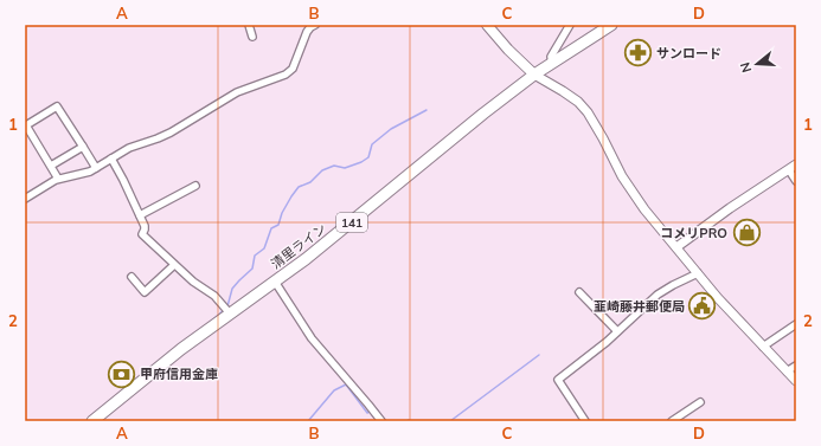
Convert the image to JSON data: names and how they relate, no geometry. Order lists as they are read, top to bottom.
{
  "streets": {
    "highway": ["141", "清里ライン"]
  },
  "places": {
    "pharmacy": ["サンロード"],
    "shop": ["コメリPRO"],
    "public building": ["韮崎藤井郵便局"],
    "bank": ["甲府信用金庫"]
  },
  "north": "left",
  "grid": {
    "columns": [
      "A",
      "B",
      "C",
      "D"
    ],
    "rows": ["1", "2"]
  }
}
